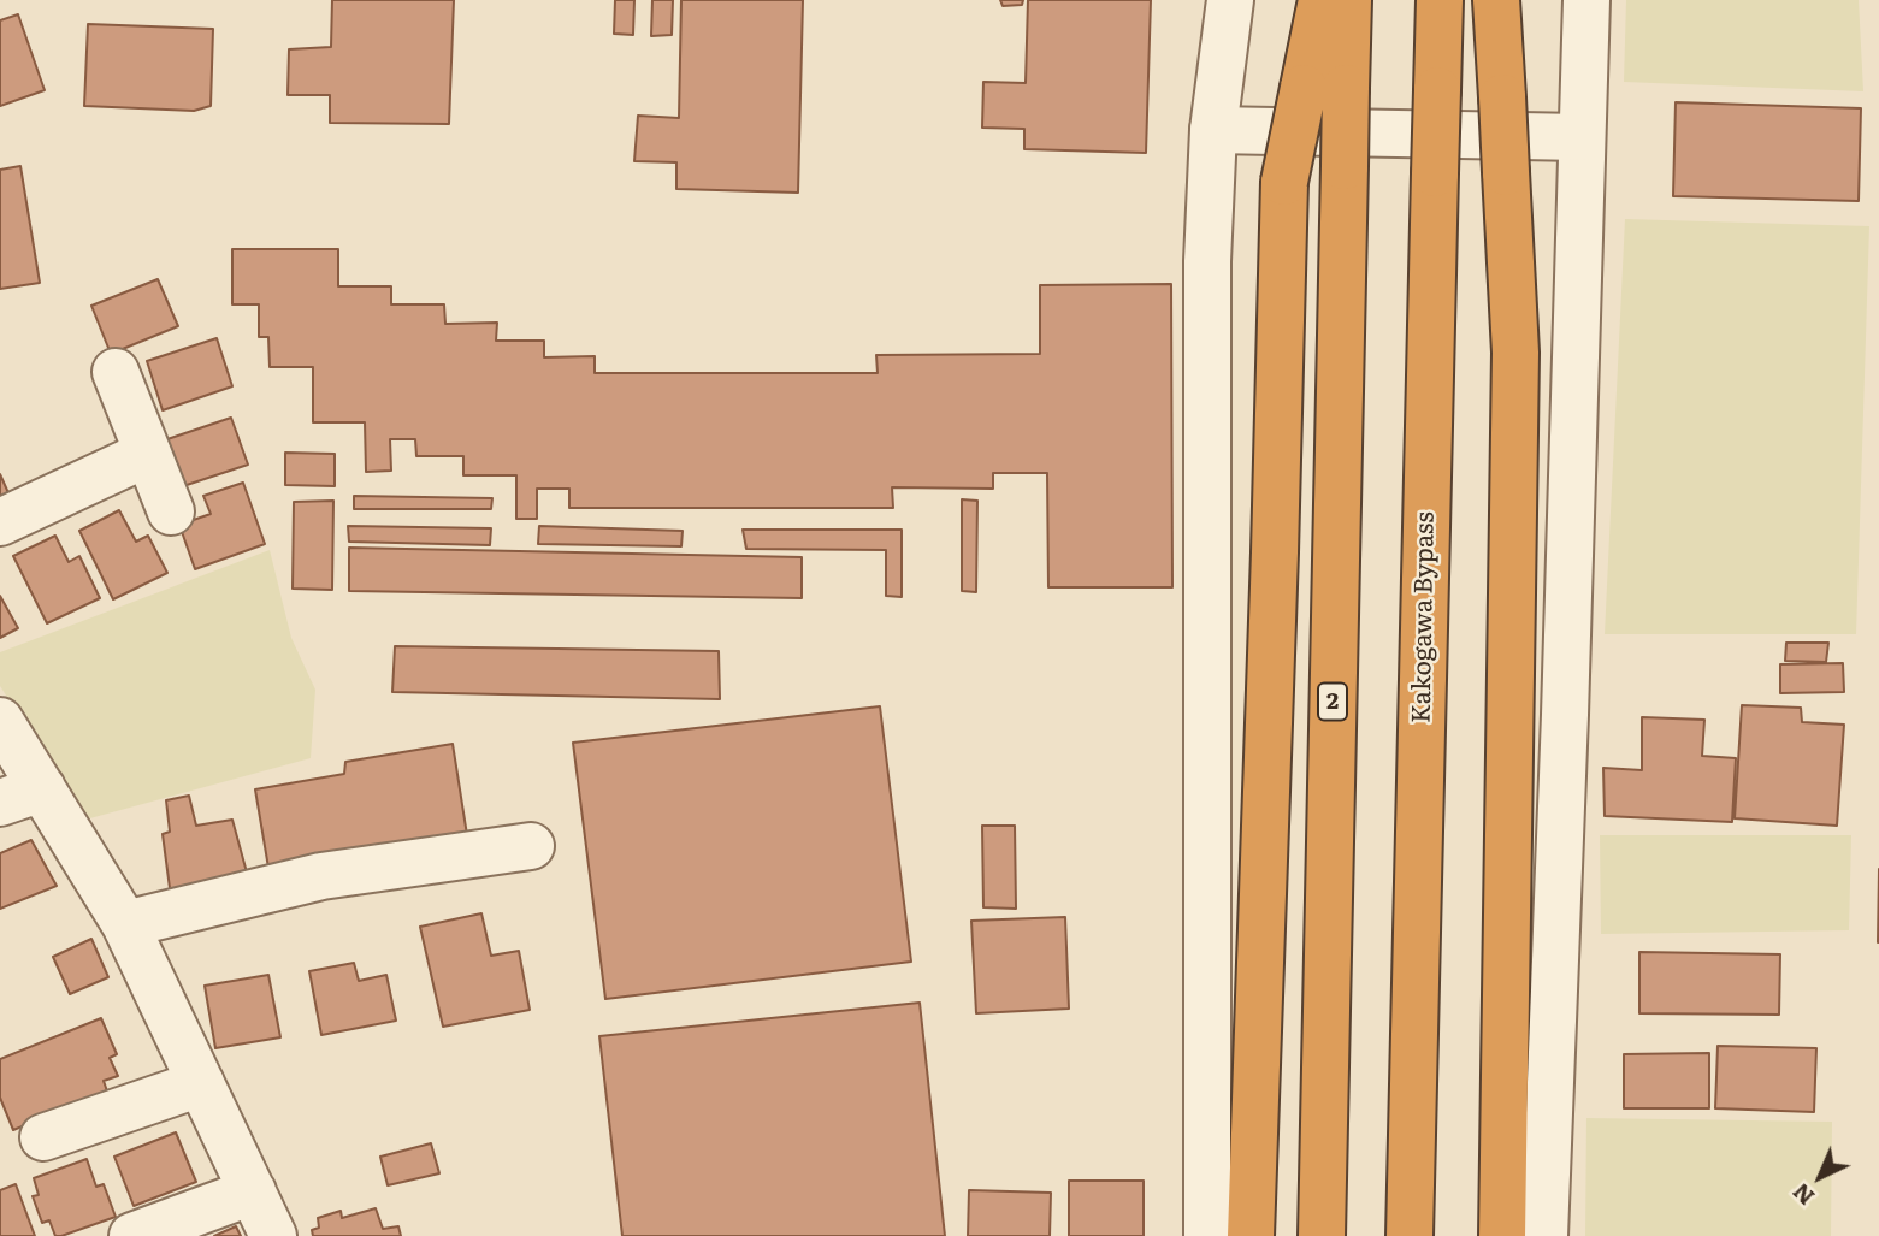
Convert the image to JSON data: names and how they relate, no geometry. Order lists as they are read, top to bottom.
{
  "streets": {
    "highway": ["Kakogawa Bypass", "2"]
  },
  "north": "bottom left"
}
